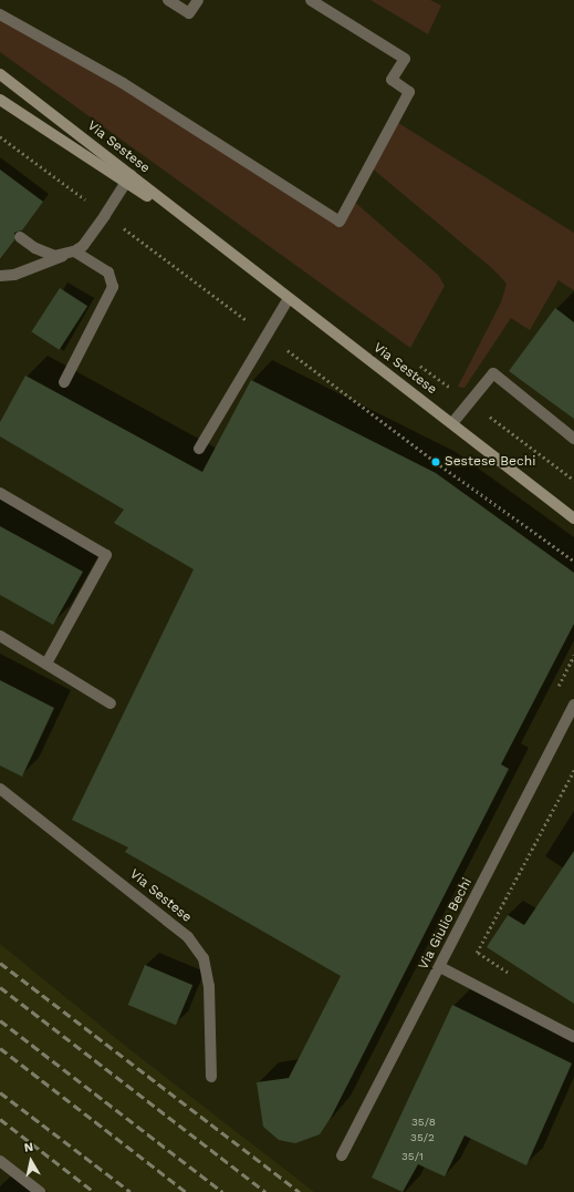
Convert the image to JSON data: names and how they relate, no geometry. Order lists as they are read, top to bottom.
{
  "streets": {
    "main road": ["Via Sestese"],
    "street": ["Via Giulio Bechi"]
  },
  "places": ["Sestese Bechi"],
  "house_numbers": ["35/8", "35/2", "35/1"],
  "north": "top"
}
